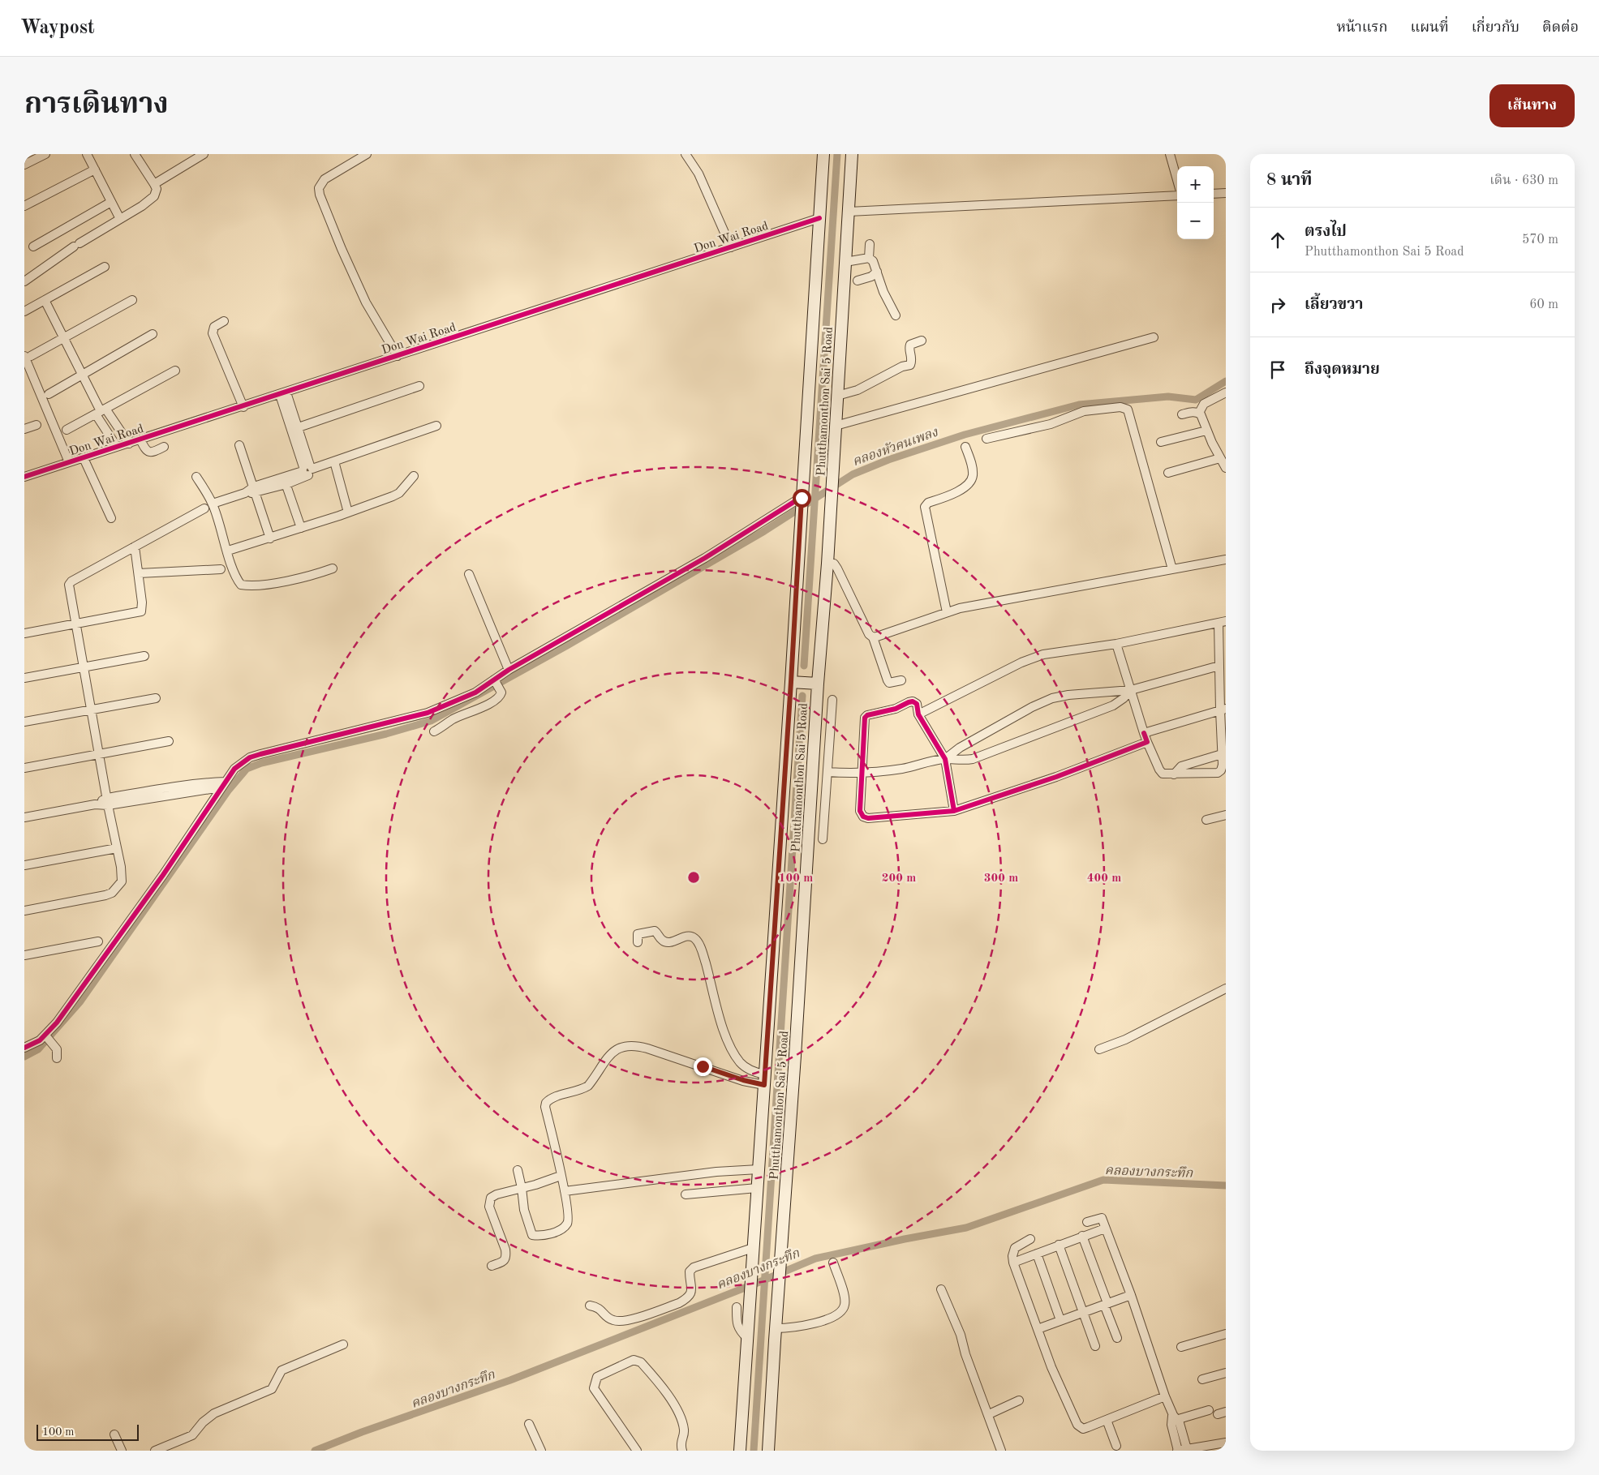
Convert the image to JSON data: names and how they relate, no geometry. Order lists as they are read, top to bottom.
{
  "streets": {
    "main road": ["Phutthamonthon Sai 5 Road"],
    "street": ["Don Wai Road"]
  },
  "crossings": [
    ["Don Wai Road", "Phutthamonthon Sai 5 Road"]
  ],
  "water": ["คลองหัวคนเพลง", "คลองบางกระทึก"],
  "scale_bar": "100 m",
  "page": {
    "header": "Waypost",
    "nav": [
      "หน้าแรก",
      "แผนที่",
      "เกี่ยวกับ",
      "ติดต่อ"
    ],
    "title": "การเดินทาง",
    "buttons": "เส้นทาง",
    "heading": ["8 นาที", "เดิน · 630 m"],
    "map_buttons": ["+", "−"],
    "list": [
      ["ตรงไป", "Phutthamonthon Sai 5 Road", "570 m"],
      ["เลี้ยวขวา", "60 m"],
      "ถึงจุดหมาย"
    ],
    "scale": "100 m"
  },
  "rings": [
    "100 m",
    "200 m",
    "300 m",
    "400 m"
  ]
}
